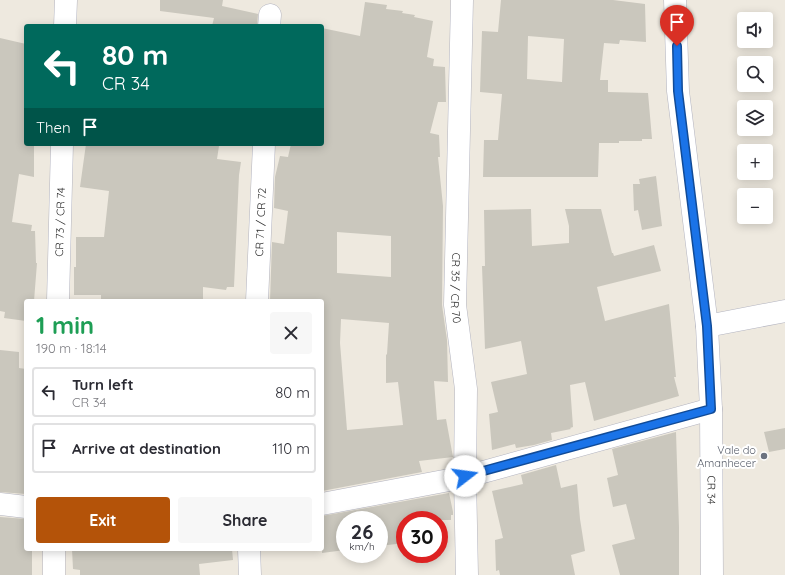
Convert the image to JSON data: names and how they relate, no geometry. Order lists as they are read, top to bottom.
{
  "streets": {
    "street": [
      "CR 73 / CR 74",
      "CR 71 / CR 72",
      "CR 35 / CR 70",
      "CR 34"
    ]
  },
  "places": ["Vale do Amanhecer"],
  "page": {
    "map_buttons": ["+", "−"],
    "turn": ["80 m", "CR 34"],
    "then": "Then",
    "heading": ["1 min", "190 m · 18:14"],
    "list": [
      {
        "name": "Turn left",
        "note": "CR 34",
        "value": "80 m"
      },
      {
        "name": "Arrive at destination",
        "value": "110 m"
      }
    ],
    "buttons": ["Exit", "Share"],
    "speed": "26 km/h",
    "limit": "30"
  }
}
